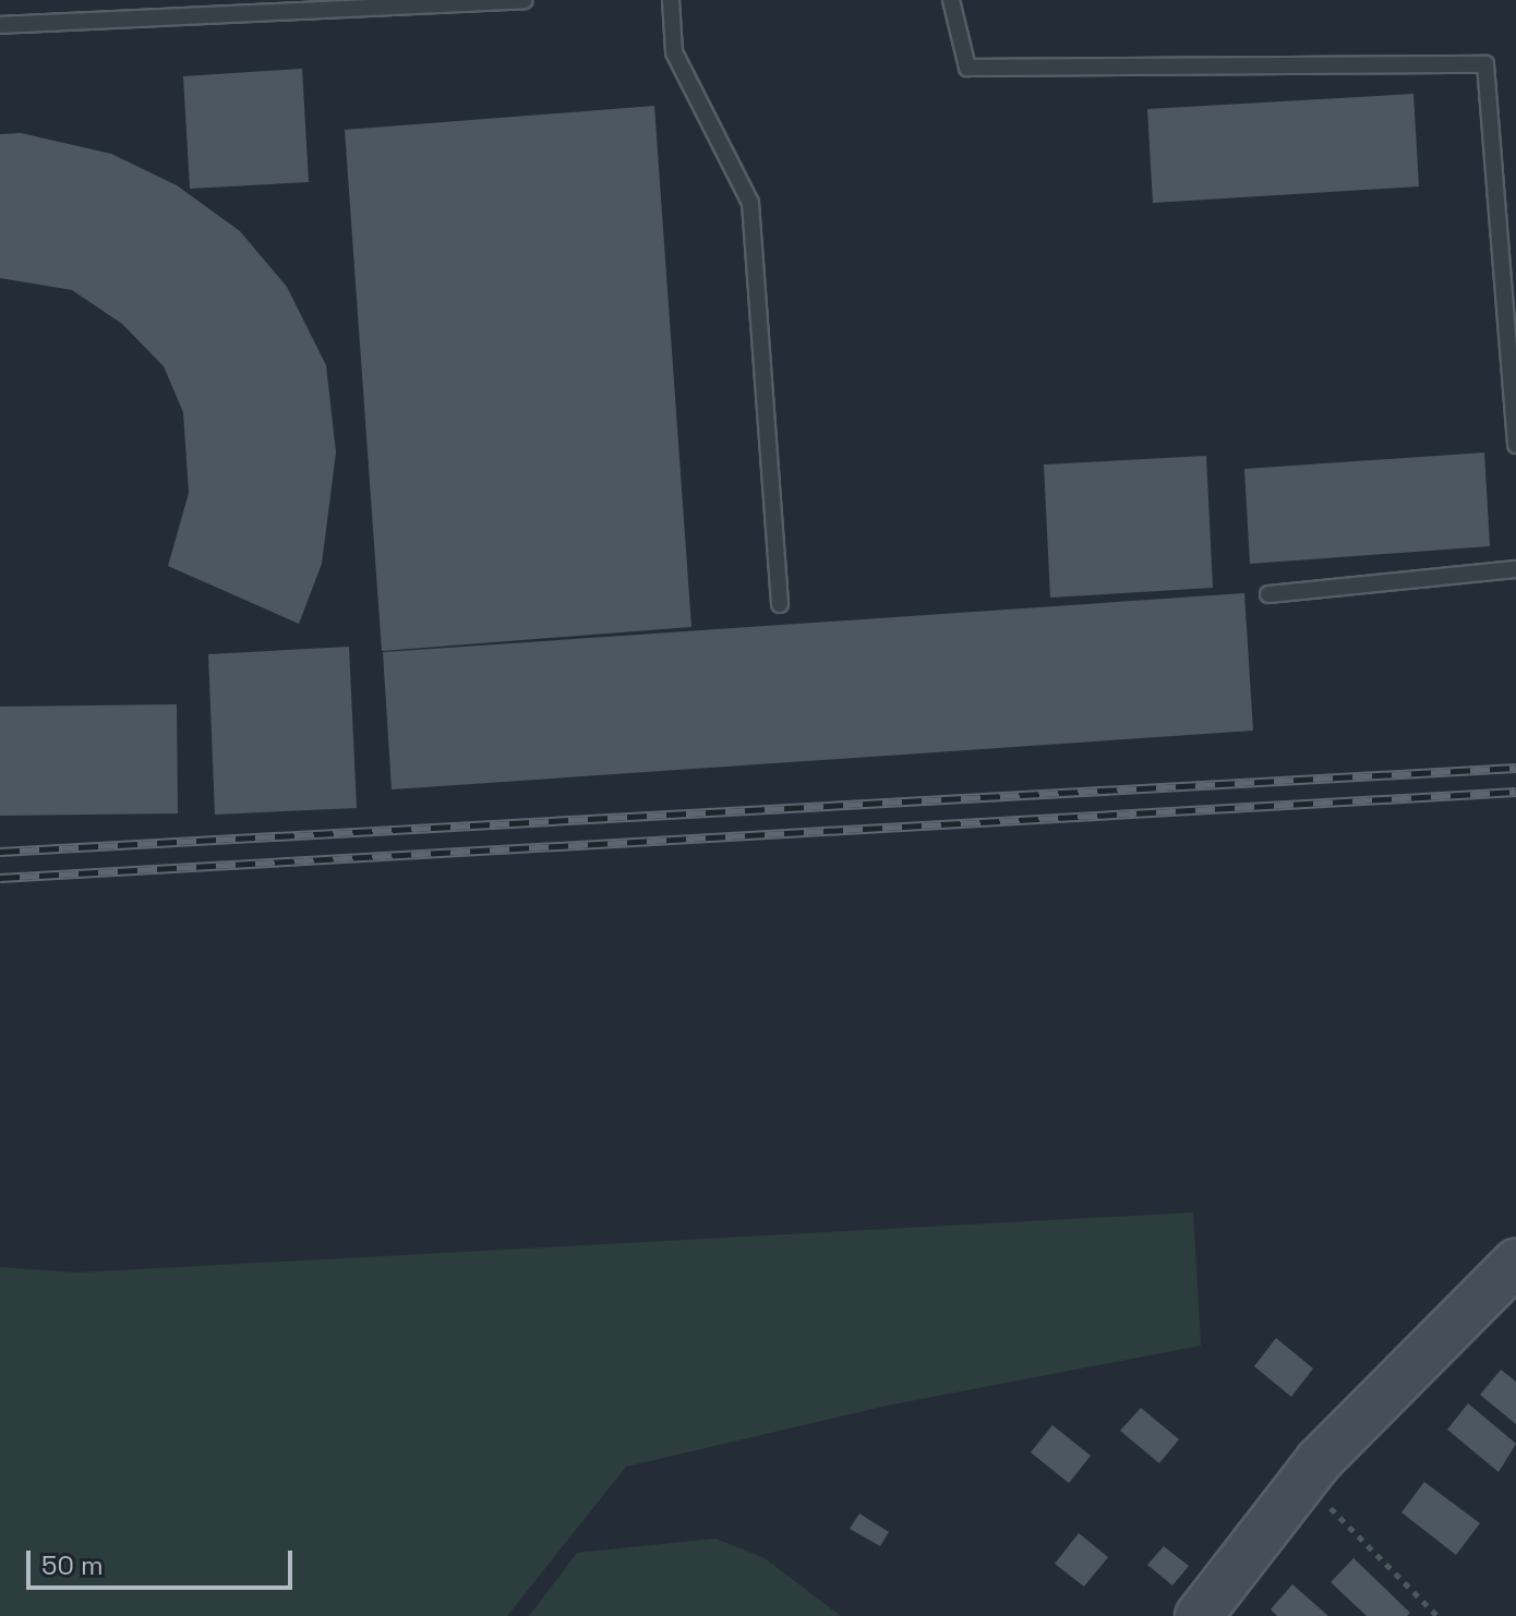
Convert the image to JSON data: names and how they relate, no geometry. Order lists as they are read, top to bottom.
{
  "scale_bar": "50 m"
}
